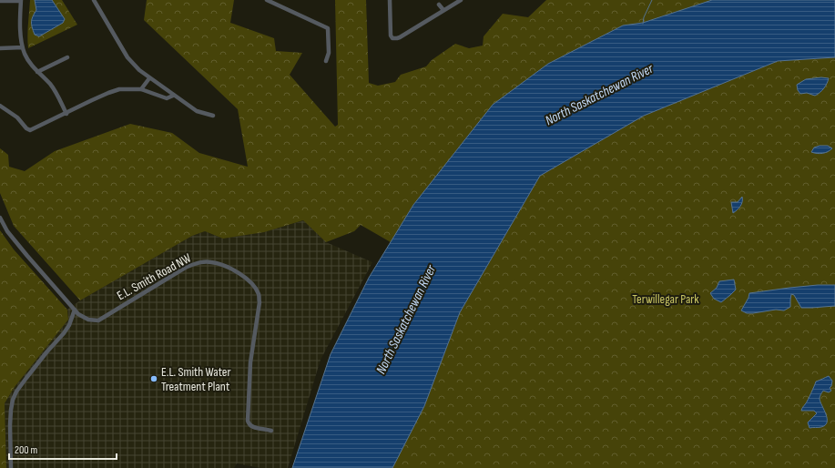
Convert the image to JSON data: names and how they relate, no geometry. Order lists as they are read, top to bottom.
{
  "streets": {
    "street": ["E.L. Smith Road NW"]
  },
  "water": ["North Saskatchewan River"],
  "parks": ["Terwillegar Park"],
  "places": ["E.L. Smith Water Treatment Plant"],
  "scale_bar": "200 m"
}
